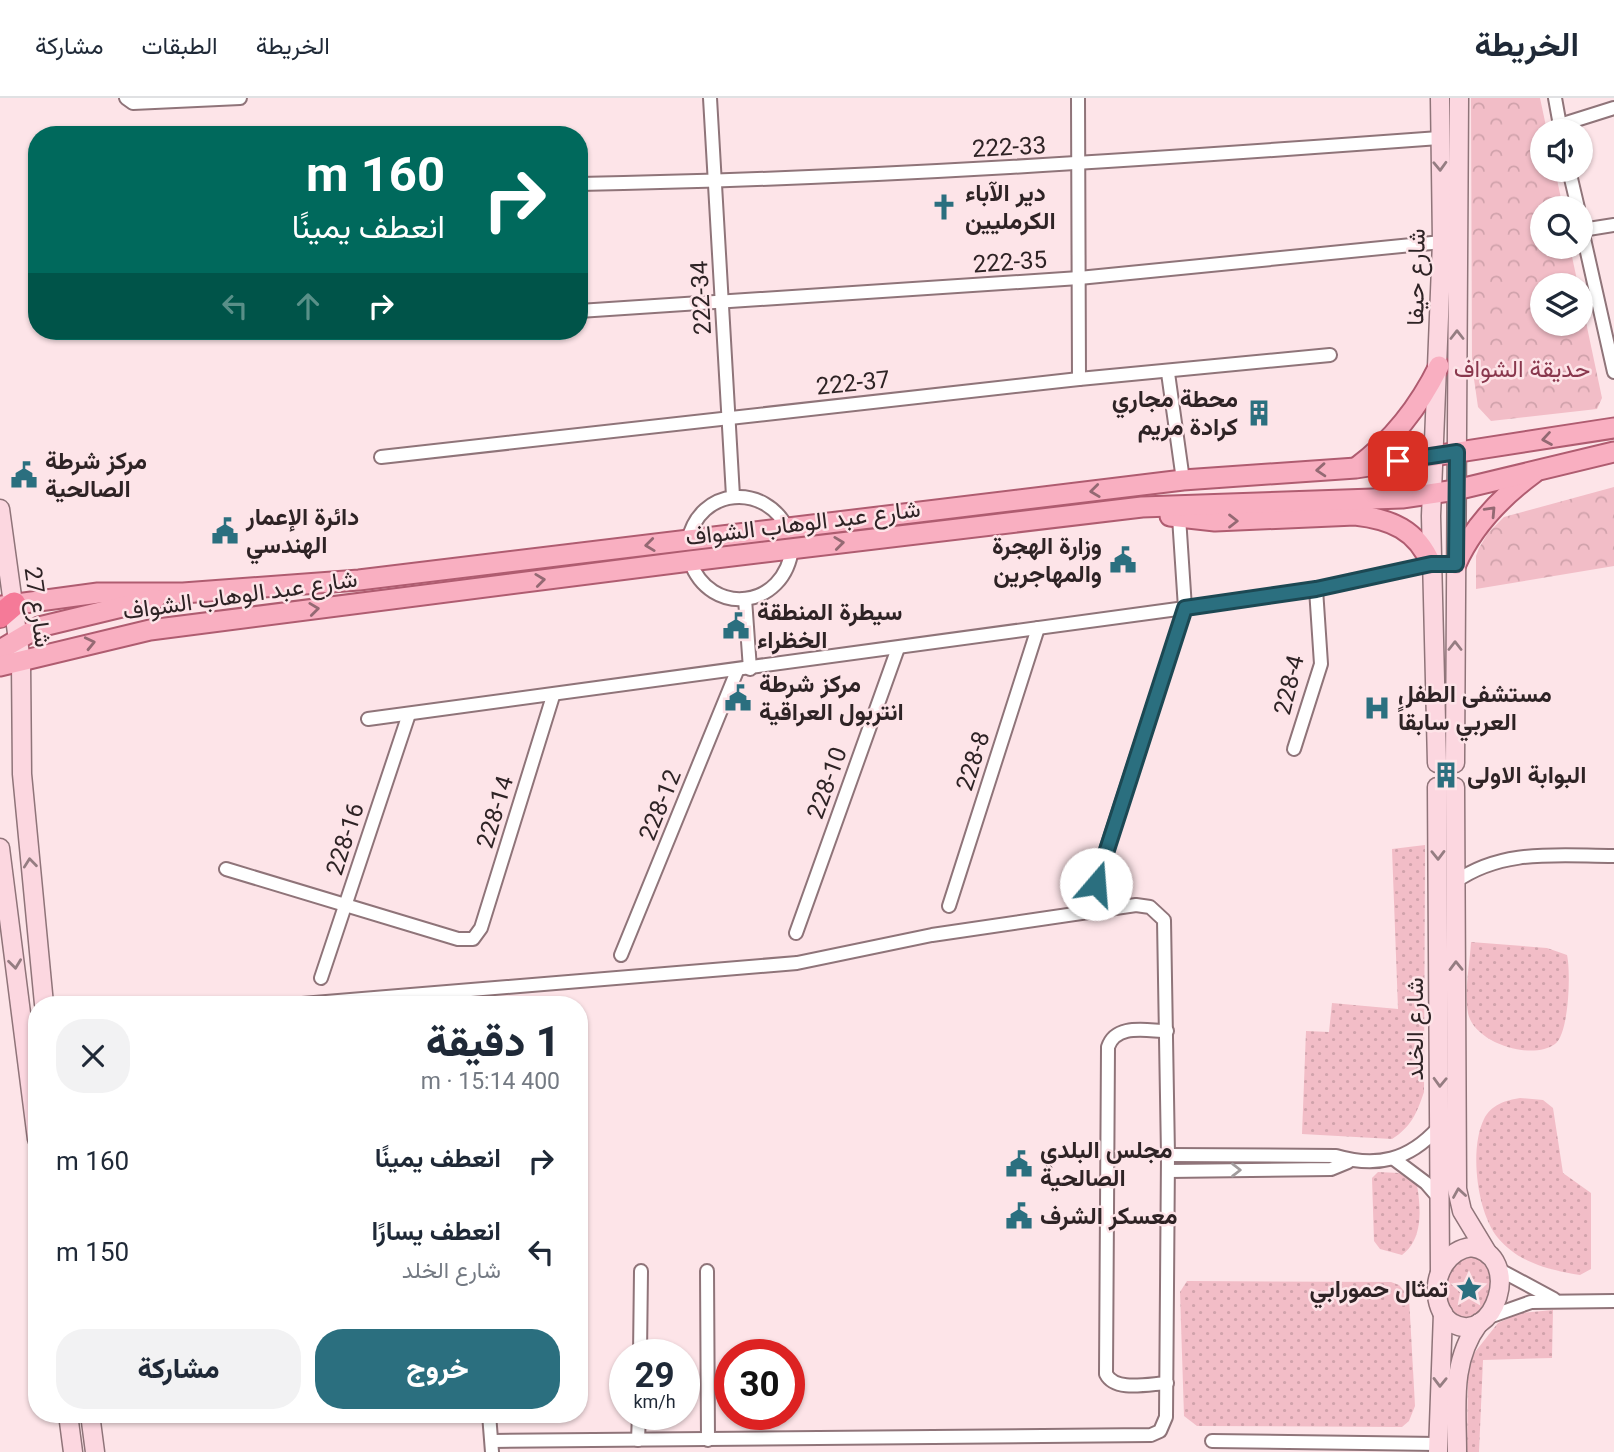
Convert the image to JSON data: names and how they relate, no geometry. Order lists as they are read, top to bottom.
{
  "streets": {
    "main road": [
      "شارع حيفا",
      "شارع عبد الوهاب الشواف",
      "شارع 27",
      "شارع الخلد"
    ],
    "street": [
      "222-33",
      "222-35",
      "222-34",
      "222-37",
      "228-4",
      "228-8",
      "228-10",
      "228-12",
      "228-14",
      "228-16"
    ]
  },
  "crossings": [
    ["222-33", "شارع حيفا"],
    ["222-33", "222-34"],
    ["222-35", "شارع حيفا"],
    ["222-35", "222-34"],
    ["شارع حيفا", "شارع عبد الوهاب الشواف"],
    ["222-34", "222-37"],
    ["شارع عبد الوهاب الشواف", "شارع 27"],
    ["228-14", "228-16"]
  ],
  "parks": ["حديقة الشواف"],
  "places": {
    "church": ["دير الآباء الكرمليين"],
    "building": ["محطة مجاري كرادة مريم", "البوابة الاولى"],
    "public building": [
      "مركز شرطة الصالحية",
      "دائرة الإعمار الهندسي",
      "وزارة الهجرة والمهاجرين",
      "سيطرة المنطقة الخظراء",
      "مركز شرطة انتربول العراقية",
      "مجلس البلدي الصالحية",
      "معسكر الشرف"
    ],
    "hospital": ["مستشفى الطفل العربي سابقاً"],
    "place": ["تمثال حمورابي"]
  },
  "page": {
    "header": "الخريطة",
    "nav": ["الخريطة", "الطبقات", "مشاركة"],
    "turn": ["160 m", "انعطف يمينًا"],
    "heading": ["1 دقيقة", "400 m · 15:14"],
    "list": [
      {
        "name": "انعطف يمينًا",
        "value": "160 m"
      },
      {
        "name": "انعطف يسارًا",
        "note": "شارع الخلد",
        "value": "150 m"
      }
    ],
    "buttons": ["خروج", "مشاركة"],
    "speed": "29 km/h",
    "limit": "30"
  }
}
